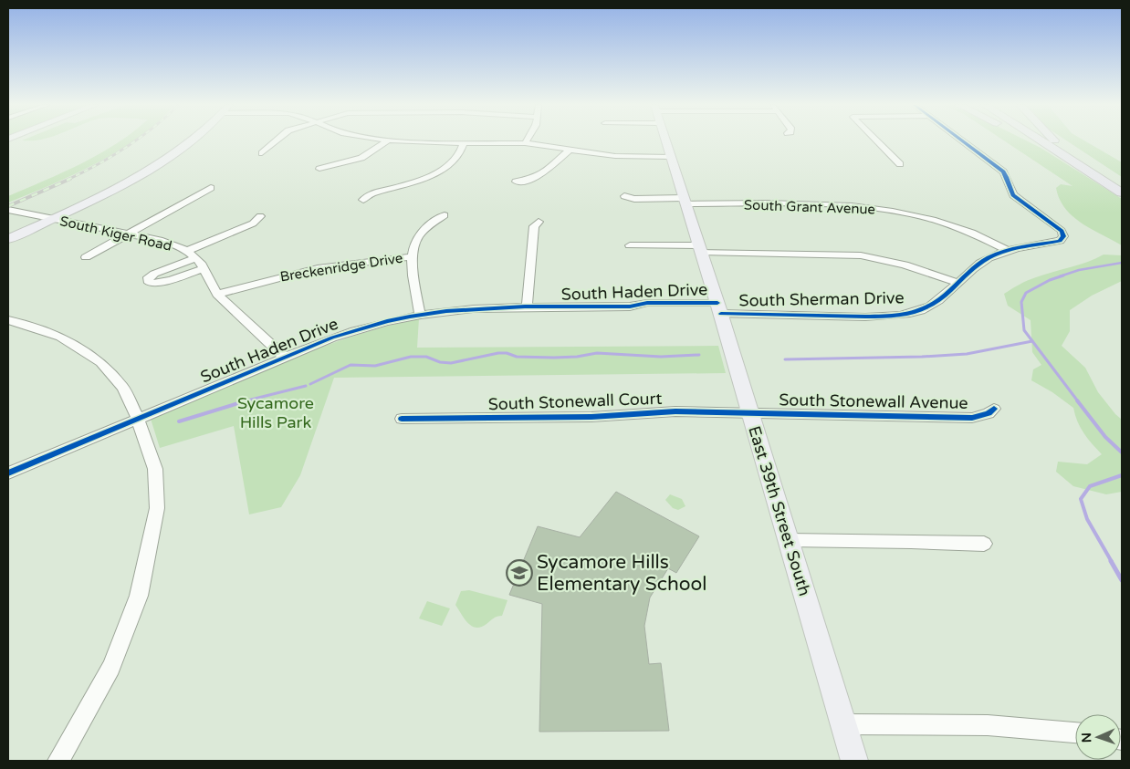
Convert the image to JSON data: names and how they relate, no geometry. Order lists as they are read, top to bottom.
{
  "streets": {
    "main road": ["East 39th Street South"],
    "street": [
      "South Grant Avenue",
      "South Kiger Road",
      "Breckenridge Drive",
      "South Haden Drive",
      "South Sherman Drive",
      "South Stonewall Court",
      "South Stonewall Avenue"
    ]
  },
  "crossings": [
    ["South Grant Avenue", "South Sherman Drive"],
    ["South Grant Avenue", "East 39th Street South"],
    ["South Kiger Road", "Breckenridge Drive"],
    ["South Kiger Road", "South Haden Drive"],
    ["South Haden Drive", "South Sherman Drive"],
    ["South Haden Drive", "East 39th Street South"],
    ["South Sherman Drive", "East 39th Street South"],
    ["South Stonewall Court", "South Stonewall Avenue"],
    ["South Stonewall Court", "East 39th Street South"],
    ["South Stonewall Avenue", "East 39th Street South"]
  ],
  "parks": ["Sycamore Hills Park"],
  "places": {
    "school or university": ["Sycamore Hills Elementary School"]
  },
  "north": "left"
}
